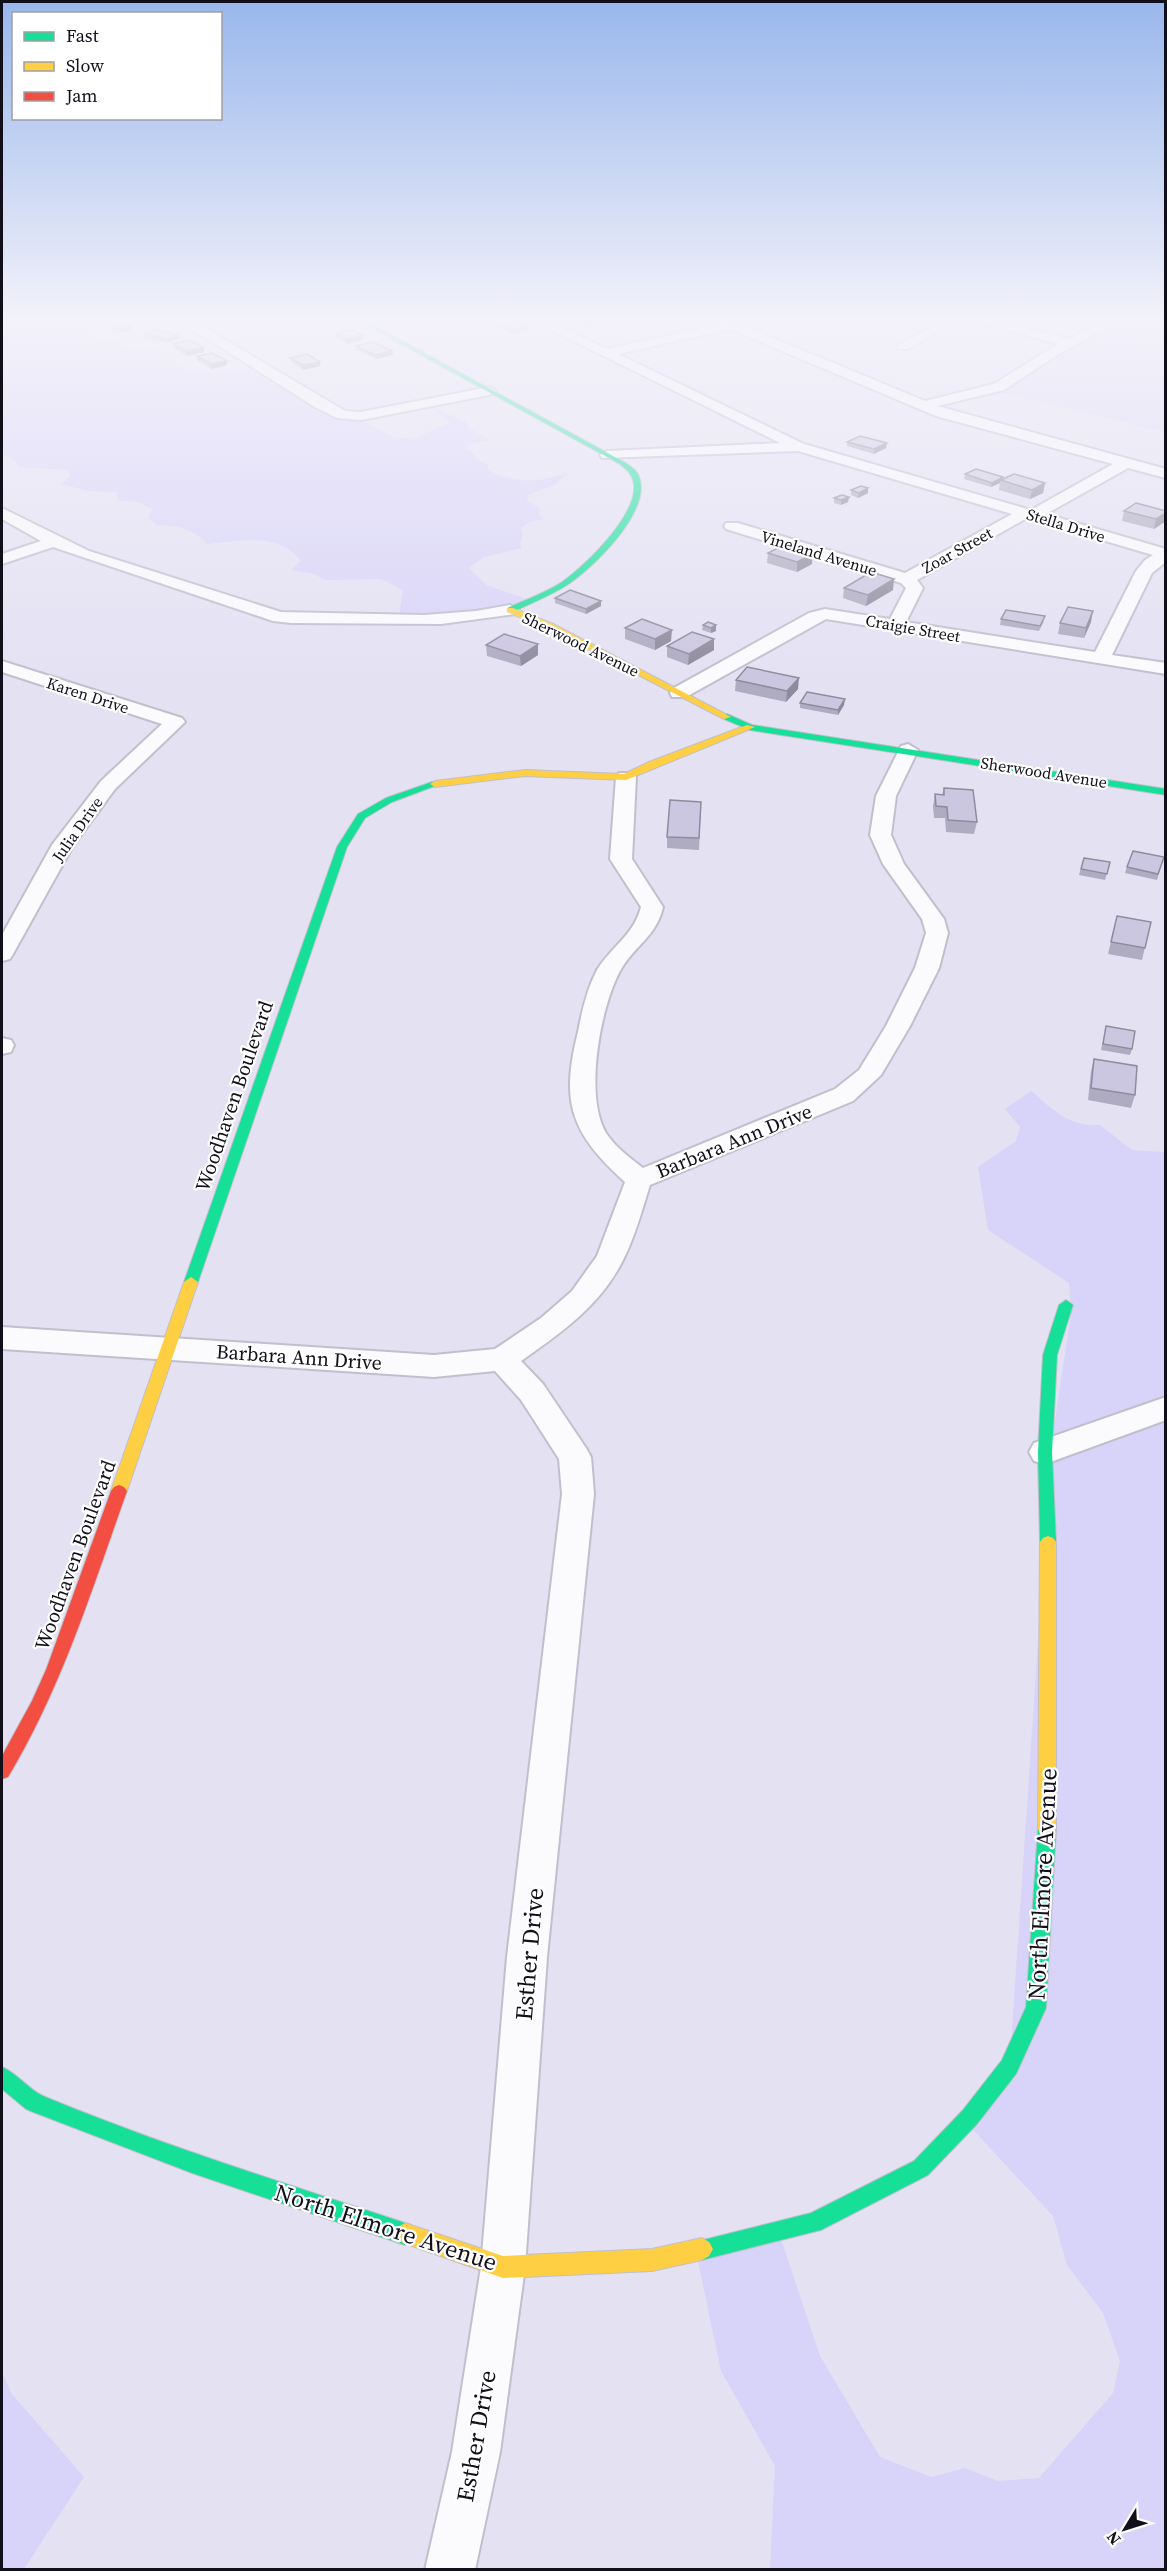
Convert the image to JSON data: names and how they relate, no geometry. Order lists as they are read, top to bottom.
{
  "streets": {
    "street": [
      "Stella Drive",
      "Zoar Street",
      "Vineland Avenue",
      "Craigie Street",
      "Sherwood Avenue",
      "Karen Drive",
      "Julia Drive",
      "Woodhaven Boulevard",
      "Barbara Ann Drive",
      "North Elmore Avenue",
      "Esther Drive"
    ]
  },
  "crossings": [
    ["Stella Drive", "Zoar Street"],
    ["Zoar Street", "Vineland Avenue"],
    ["Zoar Street", "Craigie Street"],
    ["Craigie Street", "Sherwood Avenue"],
    ["Sherwood Avenue", "Woodhaven Boulevard"],
    ["Sherwood Avenue", "Barbara Ann Drive"],
    ["Karen Drive", "Julia Drive"],
    ["Woodhaven Boulevard", "Barbara Ann Drive"],
    ["Barbara Ann Drive", "Esther Drive"],
    ["North Elmore Avenue", "Esther Drive"]
  ],
  "legend": ["Fast", "Slow", "Jam"],
  "north": "bottom left"
}
